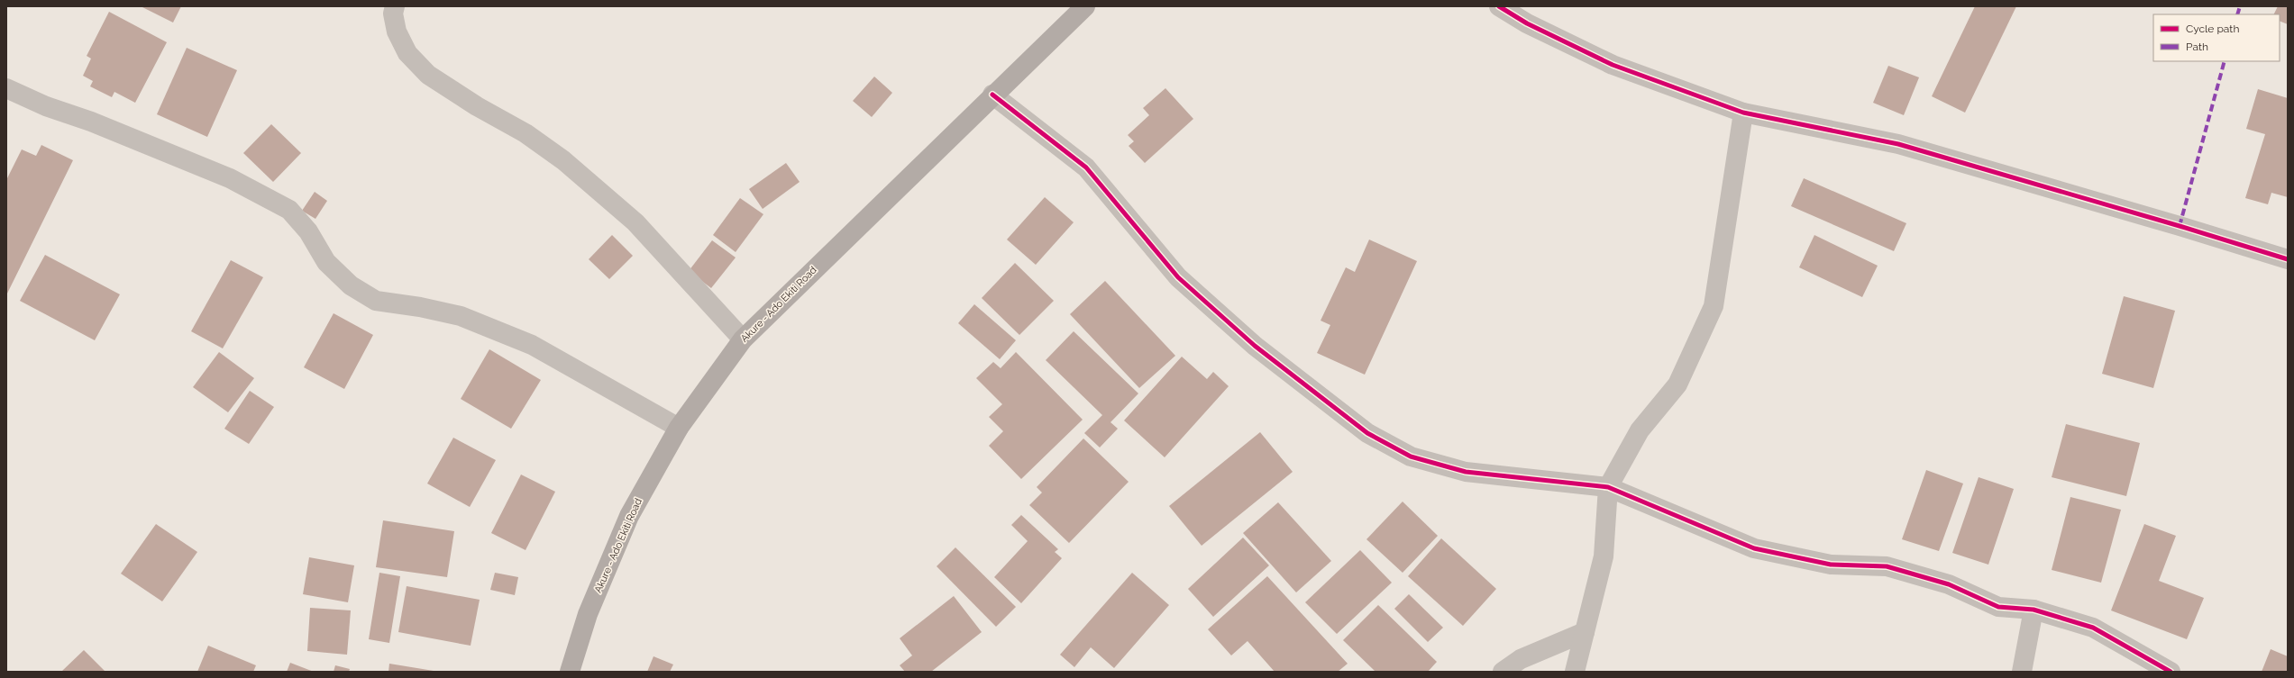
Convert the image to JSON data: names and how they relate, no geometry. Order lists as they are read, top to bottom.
{
  "streets": {
    "main road": ["Akure - Ado Ekiti Road"]
  },
  "legend": ["Cycle path", "Path"]
}
